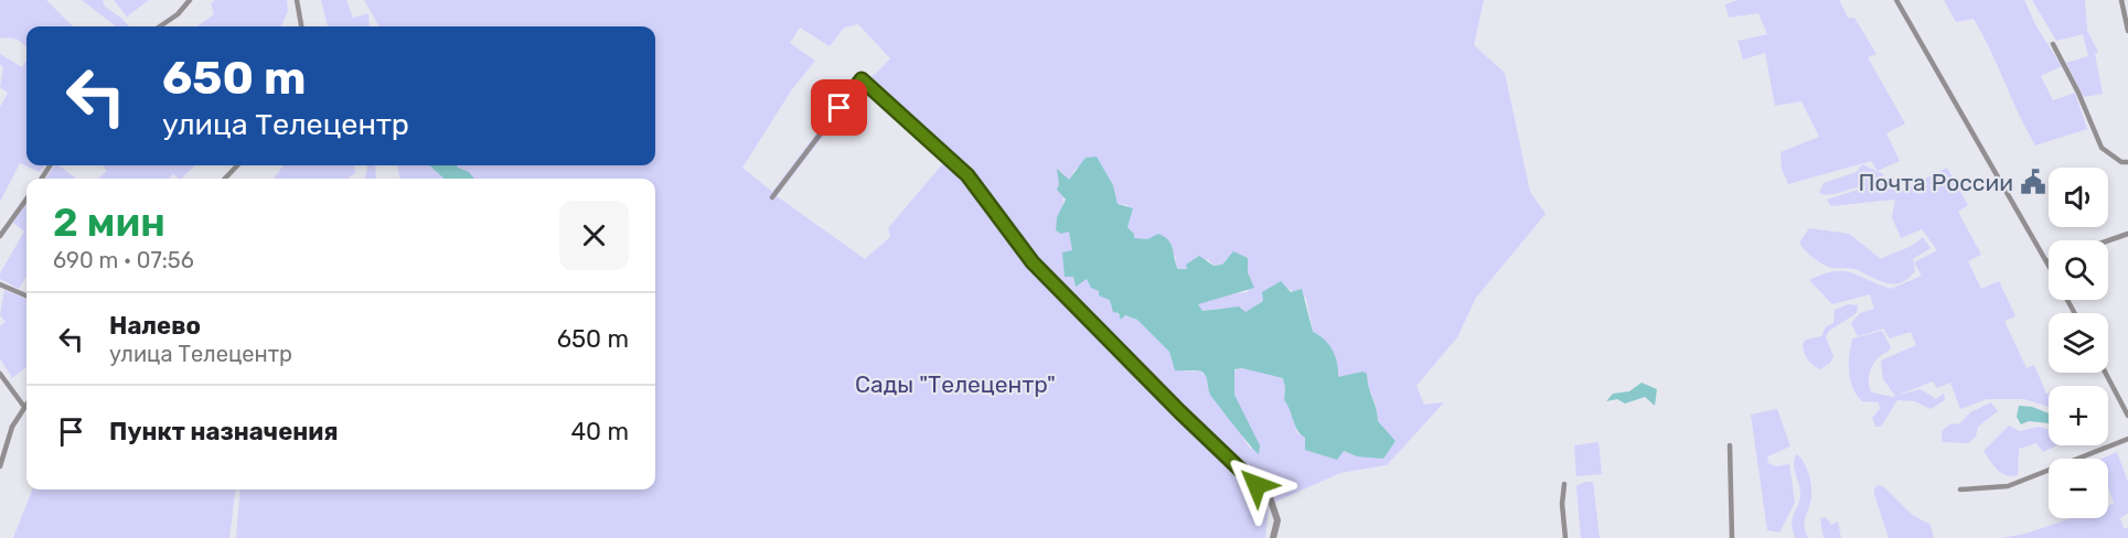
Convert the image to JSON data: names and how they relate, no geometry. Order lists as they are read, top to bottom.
{
  "parks": ["Сады \"Телецентр\""],
  "places": {
    "public building": ["Почта России"]
  },
  "page": {
    "turn": ["650 m", "улица Телецентр"],
    "map_buttons": ["+", "−"],
    "heading": ["2 мин", "690 m · 07:56"],
    "list": [
      {
        "name": "Налево",
        "note": "улица Телецентр",
        "value": "650 m"
      },
      {
        "name": "Пункт назначения",
        "value": "40 m"
      }
    ]
  }
}
